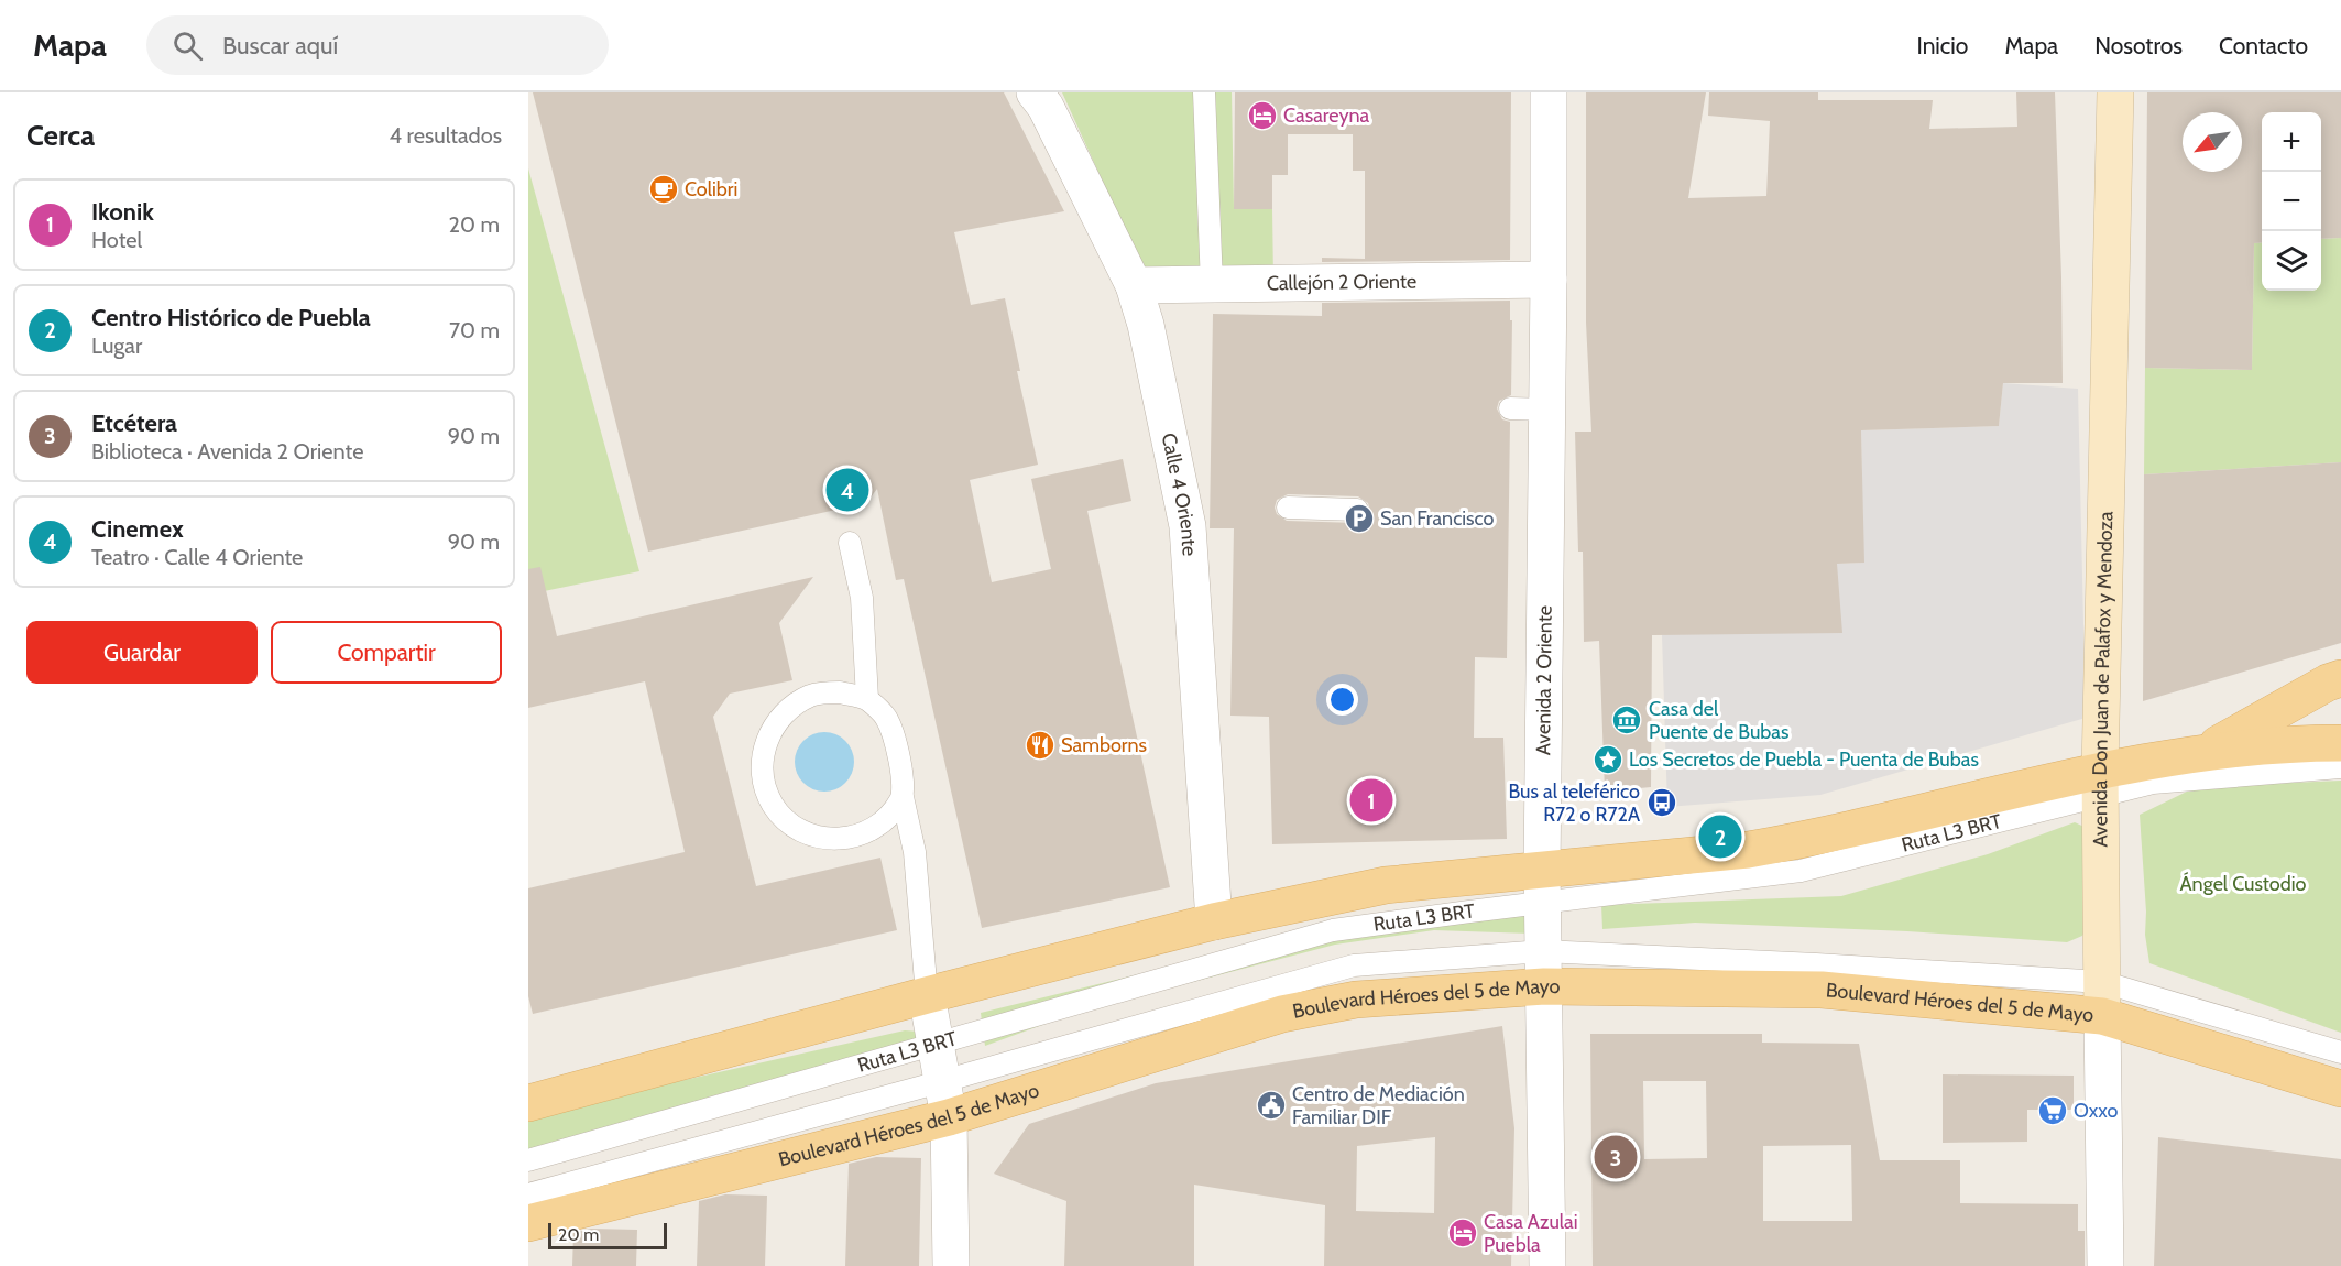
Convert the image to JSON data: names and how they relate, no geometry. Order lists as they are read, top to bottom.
{
  "streets": {
    "main road": ["Avenida Don Juan de Palafox y Mendoza", "Boulevard Héroes del 5 de Mayo"],
    "street": ["Callejón 2 Oriente", "Calle 4 Oriente", "Avenida 2 Oriente"],
    "lane": ["Ruta L3 BRT"]
  },
  "crossings": [
    ["Callejón 2 Oriente", "Calle 4 Oriente"],
    ["Callejón 2 Oriente", "Avenida 2 Oriente"],
    ["Avenida 2 Oriente", "Ruta L3 BRT"],
    ["Avenida 2 Oriente", "Boulevard Héroes del 5 de Mayo"],
    ["Avenida Don Juan de Palafox y Mendoza", "Boulevard Héroes del 5 de Mayo"]
  ],
  "parks": ["Ángel Custodio"],
  "places": {
    "hotel": ["Casareyna", "Casa Azulai Puebla"],
    "cafe": ["Colibri"],
    "parking": ["San Francisco"],
    "museum": ["Casa del Puente de Bubas"],
    "restaurant": ["Samborns"],
    "place": ["Los Secretos de Puebla - Puenta de Bubas"],
    "bus stop": ["Bus al teleférico R72 o R72A"],
    "public building": ["Centro de Mediación Familiar DIF"],
    "supermarket": ["Oxxo"]
  },
  "scale_bar": "20 m",
  "north": "bottom left",
  "page": {
    "header": "Mapa",
    "search": "Buscar aquí",
    "nav": [
      "Inicio",
      "Mapa",
      "Nosotros",
      "Contacto"
    ],
    "heading": ["Cerca", "4 resultados"],
    "map_buttons": ["+", "−"],
    "list": [
      {
        "mark": "1",
        "name": "Ikonik",
        "note": "Hotel",
        "value": "20 m"
      },
      {
        "mark": "2",
        "name": "Centro Histórico de Puebla",
        "note": "Lugar",
        "value": "70 m"
      },
      {
        "mark": "3",
        "name": "Etcétera",
        "note": "Biblioteca · Avenida 2 Oriente",
        "value": "90 m"
      },
      {
        "mark": "4",
        "name": "Cinemex",
        "note": "Teatro · Calle 4 Oriente",
        "value": "90 m"
      }
    ],
    "pins": [
      "4",
      "1",
      "2",
      "3"
    ],
    "buttons": ["Guardar", "Compartir"],
    "scale": "20 m"
  }
}
